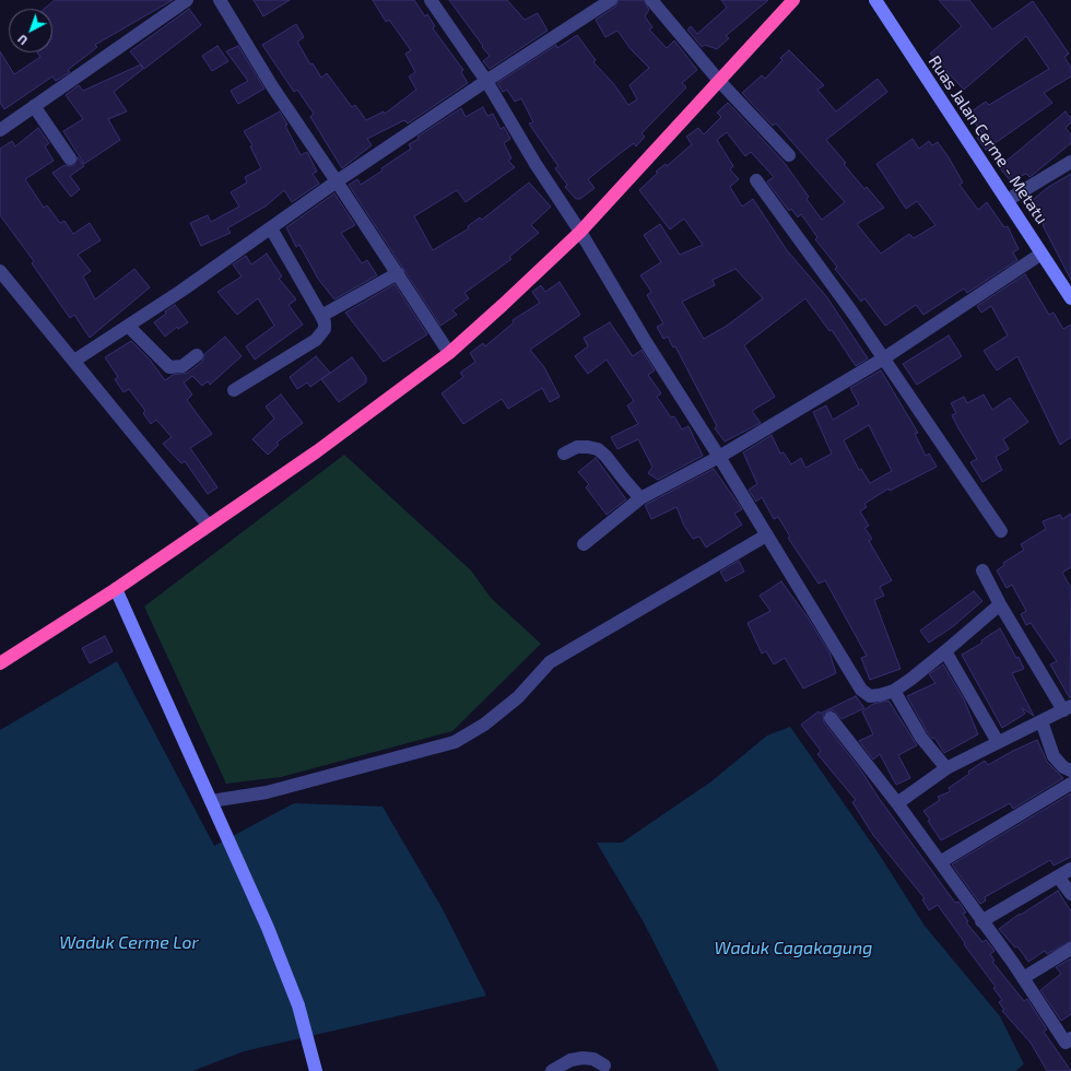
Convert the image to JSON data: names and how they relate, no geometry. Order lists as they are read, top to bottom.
{
  "streets": {
    "main road": ["Ruas Jalan Cerme - Metatu"]
  },
  "water": ["Waduk Cerme Lor", "Waduk Cagakagung"],
  "north": "bottom left"
}
